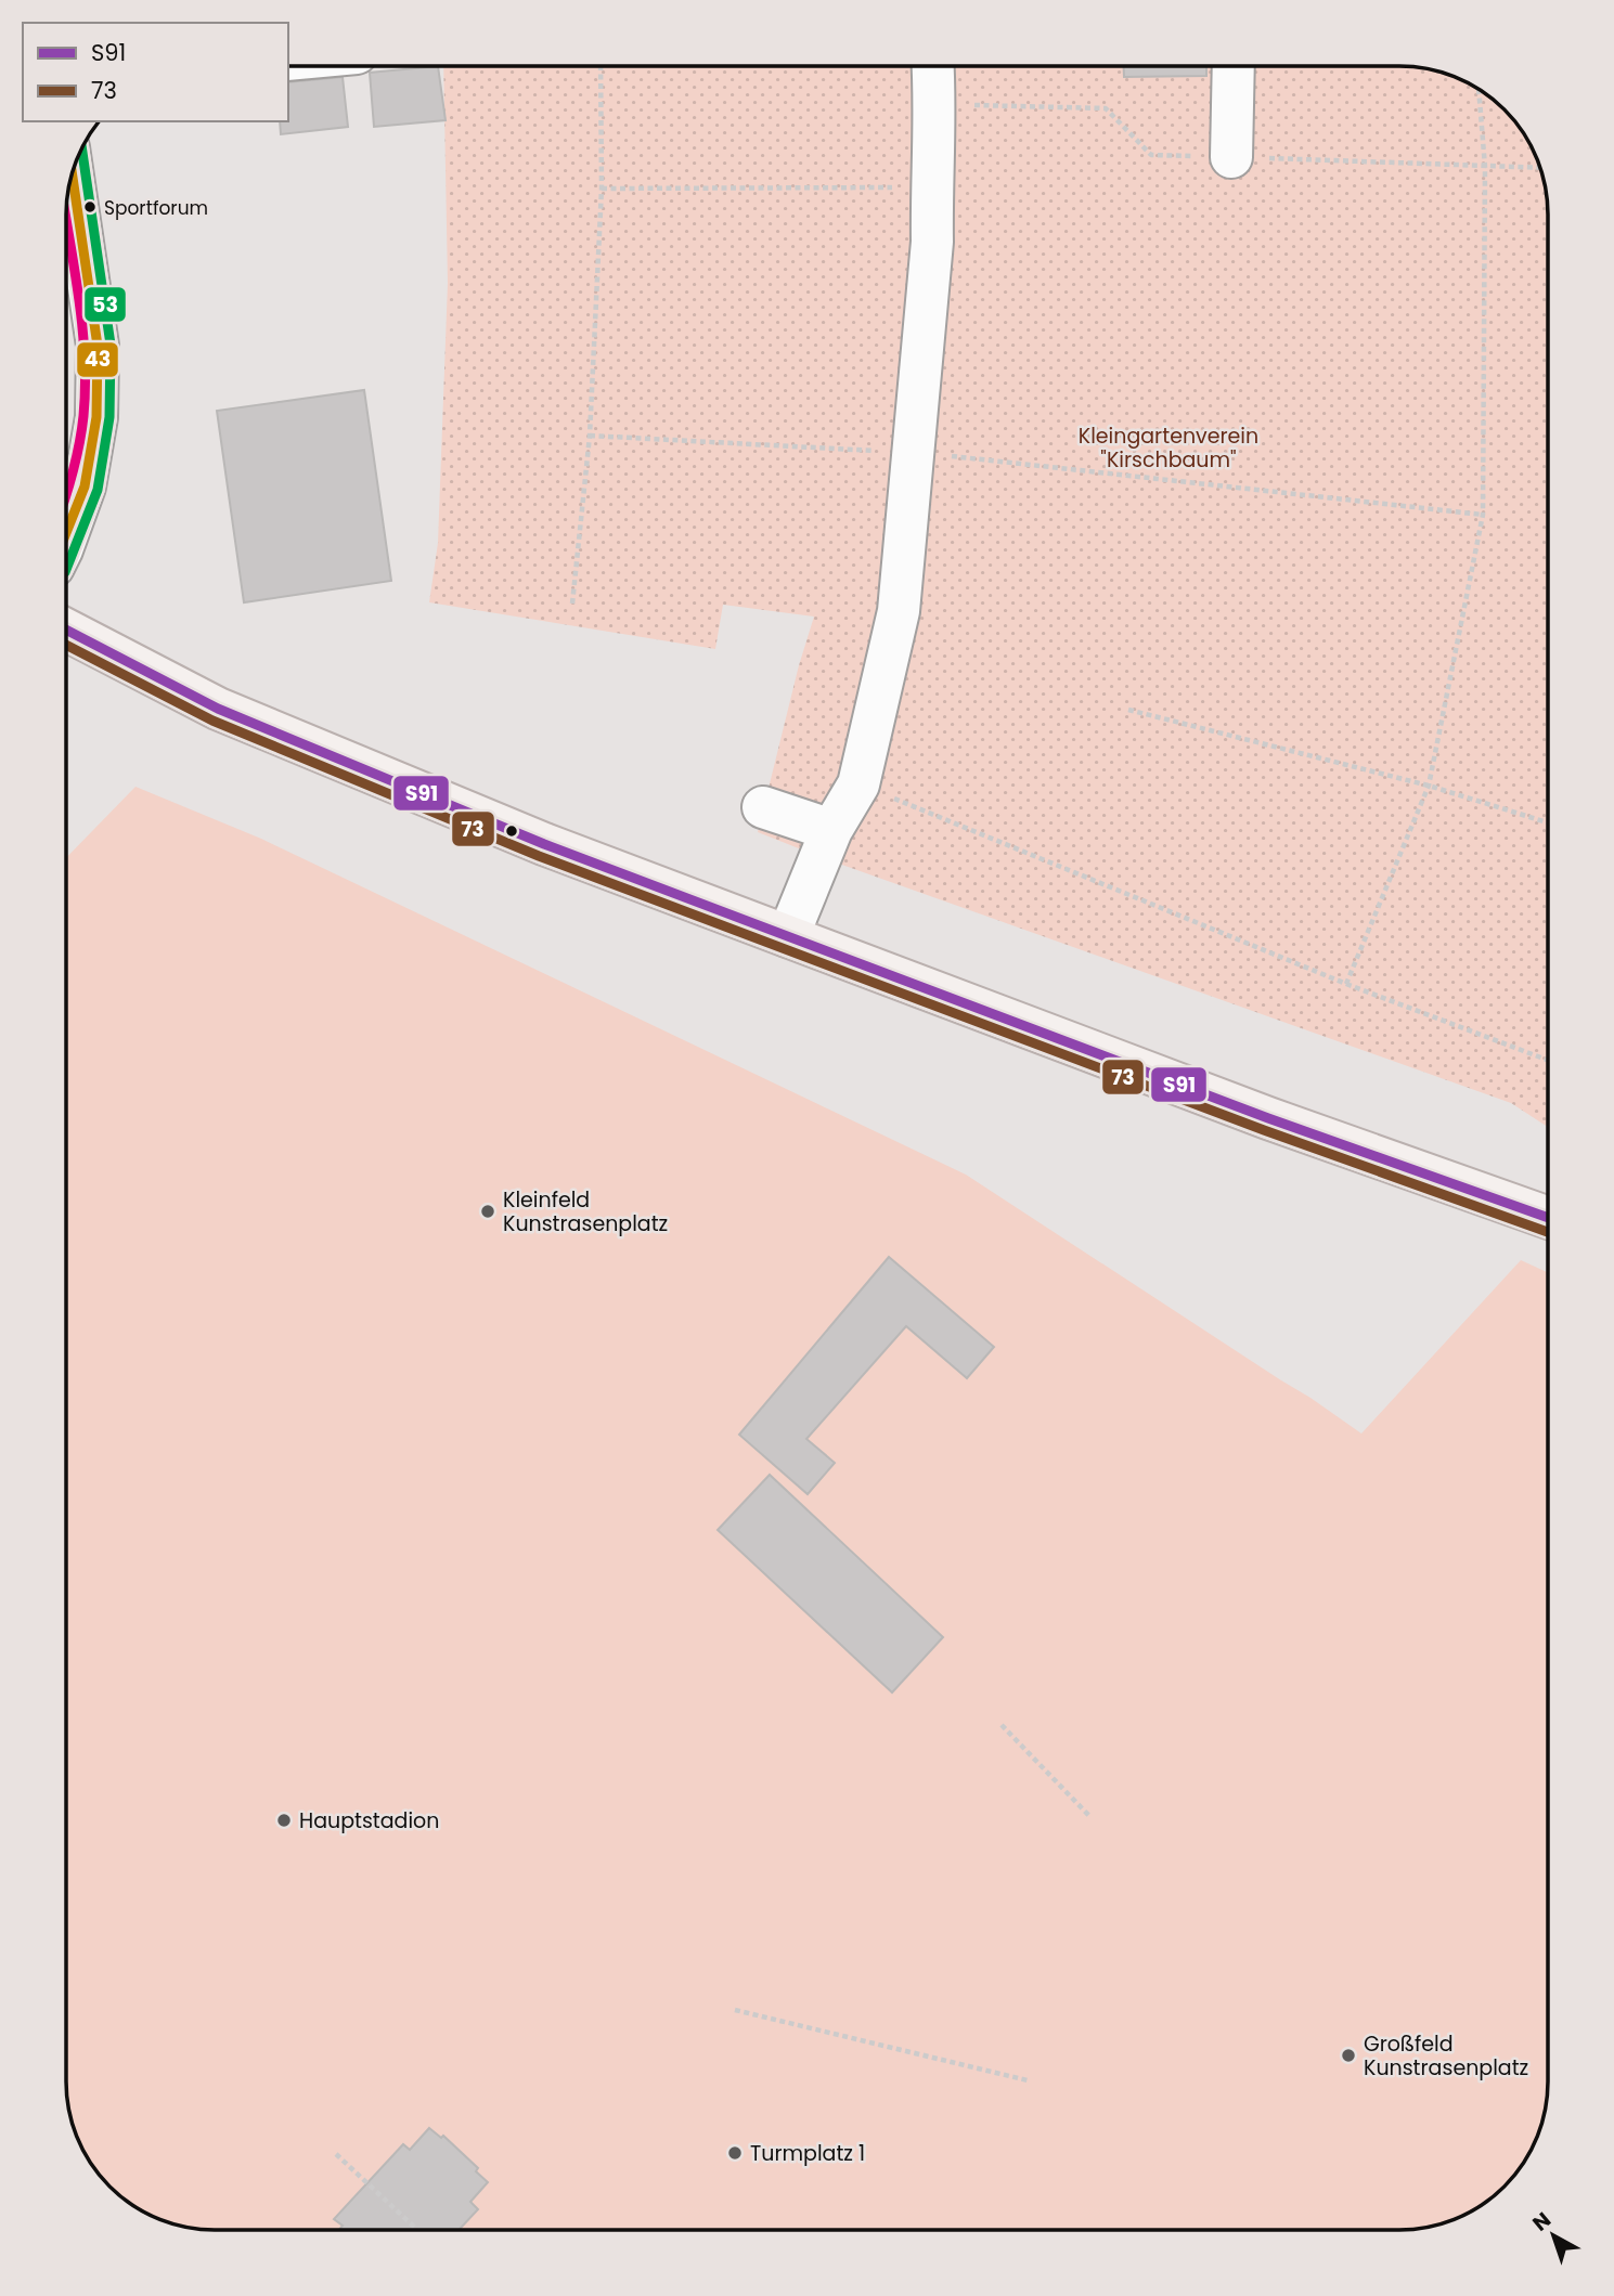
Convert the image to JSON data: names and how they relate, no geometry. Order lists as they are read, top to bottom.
{
  "parks": ["Kleingartenverein \"Kirschbaum\""],
  "places": [
    "Sportforum",
    "Kleinfeld Kunstrasenplatz",
    "Hauptstadion",
    "Großfeld Kunstrasenplatz",
    "Turmplatz 1"
  ],
  "lines": [
    "transit line 53",
    "transit line 43",
    "transit line S91",
    "transit line 73"
  ],
  "legend": ["S91", "73"],
  "north": "top left"
}
